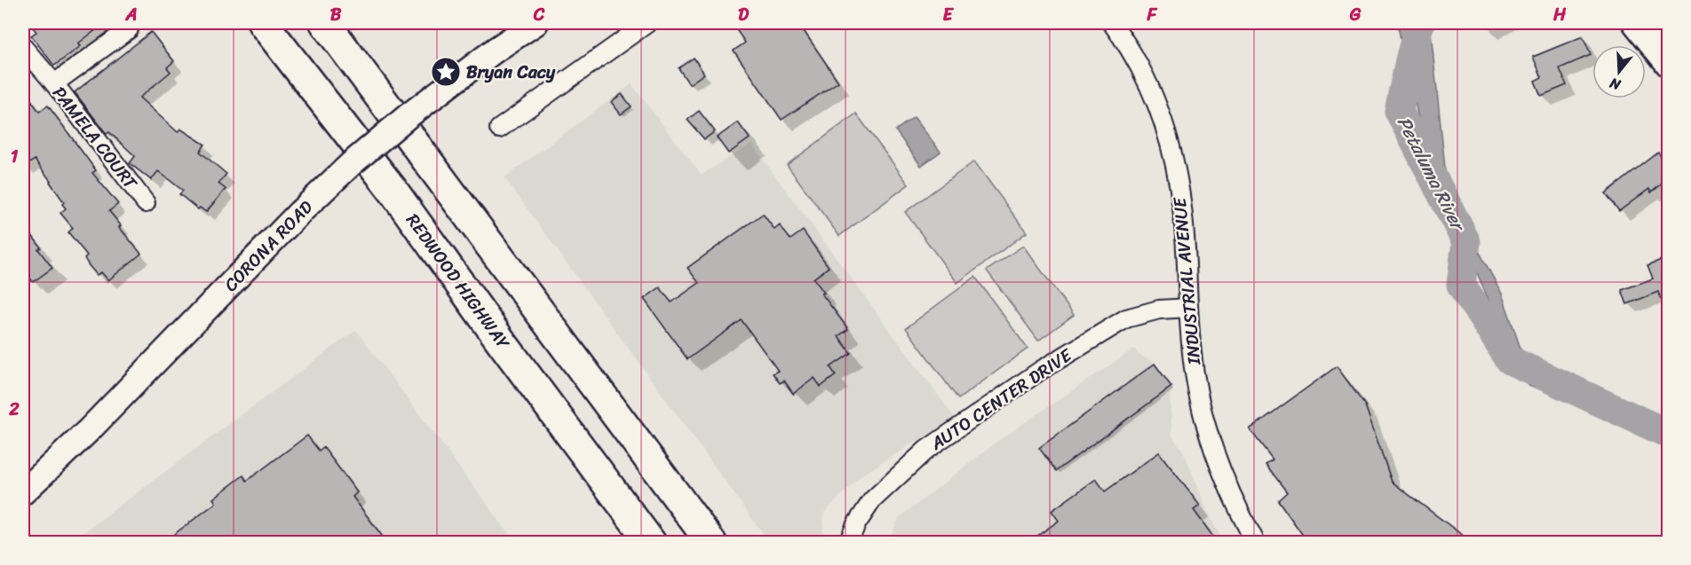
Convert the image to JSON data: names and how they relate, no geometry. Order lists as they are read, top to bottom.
{
  "streets": {
    "highway": ["REDWOOD HIGHWAY"],
    "main road": ["CORONA ROAD"],
    "street": ["PAMELA COURT", "INDUSTRIAL AVENUE", "AUTO CENTER DRIVE"]
  },
  "crossings": [
    ["INDUSTRIAL AVENUE", "AUTO CENTER DRIVE"]
  ],
  "water": ["Petaluma River"],
  "places": {
    "place": ["Bryan Cacy"]
  },
  "north": "bottom",
  "grid": {
    "columns": [
      "A",
      "B",
      "C",
      "D",
      "E",
      "F",
      "G",
      "H"
    ],
    "rows": ["1", "2"]
  }
}
